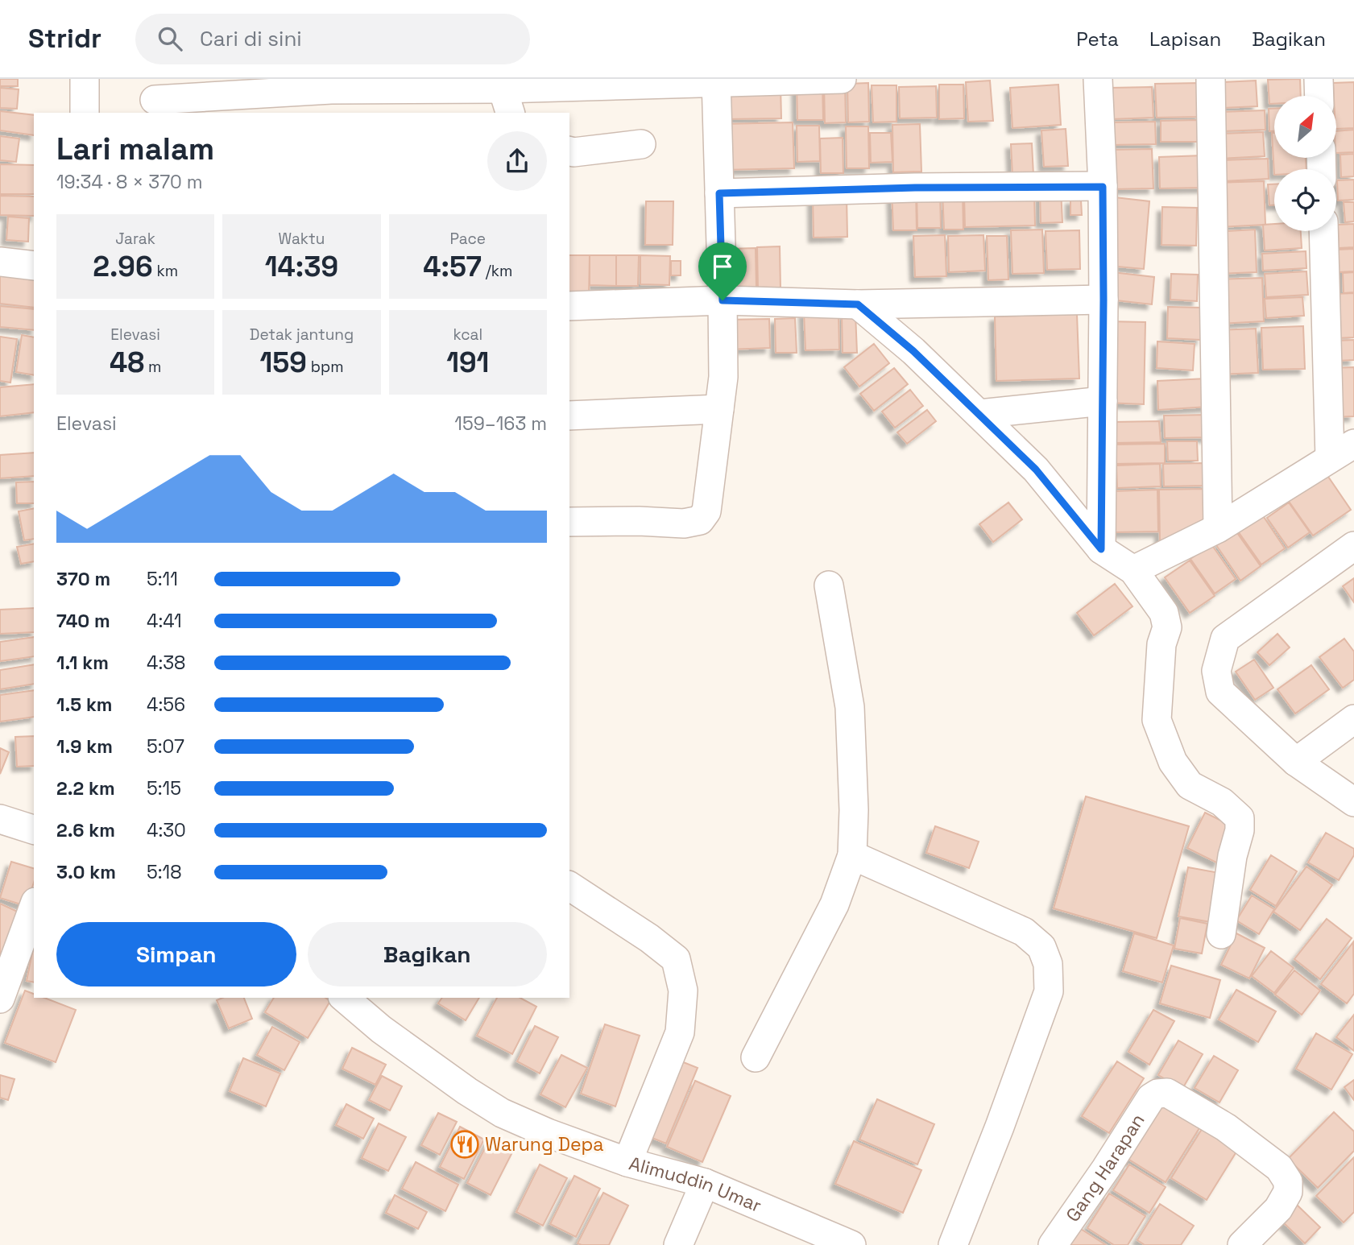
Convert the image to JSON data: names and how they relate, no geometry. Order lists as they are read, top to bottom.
{
  "streets": {
    "street": ["Gang Harapan", "Alimuddin Umar"]
  },
  "places": {
    "restaurant": ["Warung Depa"]
  },
  "north": "top right",
  "page": {
    "header": "Stridr",
    "search": "Cari di sini",
    "nav": ["Peta", "Lapisan", "Bagikan"],
    "heading": ["Lari malam", "19:34 · 8 × 370 m"],
    "stats": [
      ["Jarak", "2.96 km"],
      ["Waktu", "14:39"],
      ["Pace", "4:57 /km"],
      ["Elevasi", "48 m"],
      ["Detak jantung", "159 bpm"],
      ["kcal", "191"]
    ],
    "chart": ["Elevasi", "159–163 m"],
    "list": [
      {
        "name": "370 m",
        "note": "5:11"
      },
      {
        "name": "740 m",
        "note": "4:41"
      },
      {
        "name": "1.1 km",
        "note": "4:38"
      },
      {
        "name": "1.5 km",
        "note": "4:56"
      },
      {
        "name": "1.9 km",
        "note": "5:07"
      },
      {
        "name": "2.2 km",
        "note": "5:15"
      },
      {
        "name": "2.6 km",
        "note": "4:30"
      },
      {
        "name": "3.0 km",
        "note": "5:18"
      }
    ],
    "buttons": ["Simpan", "Bagikan"]
  }
}
